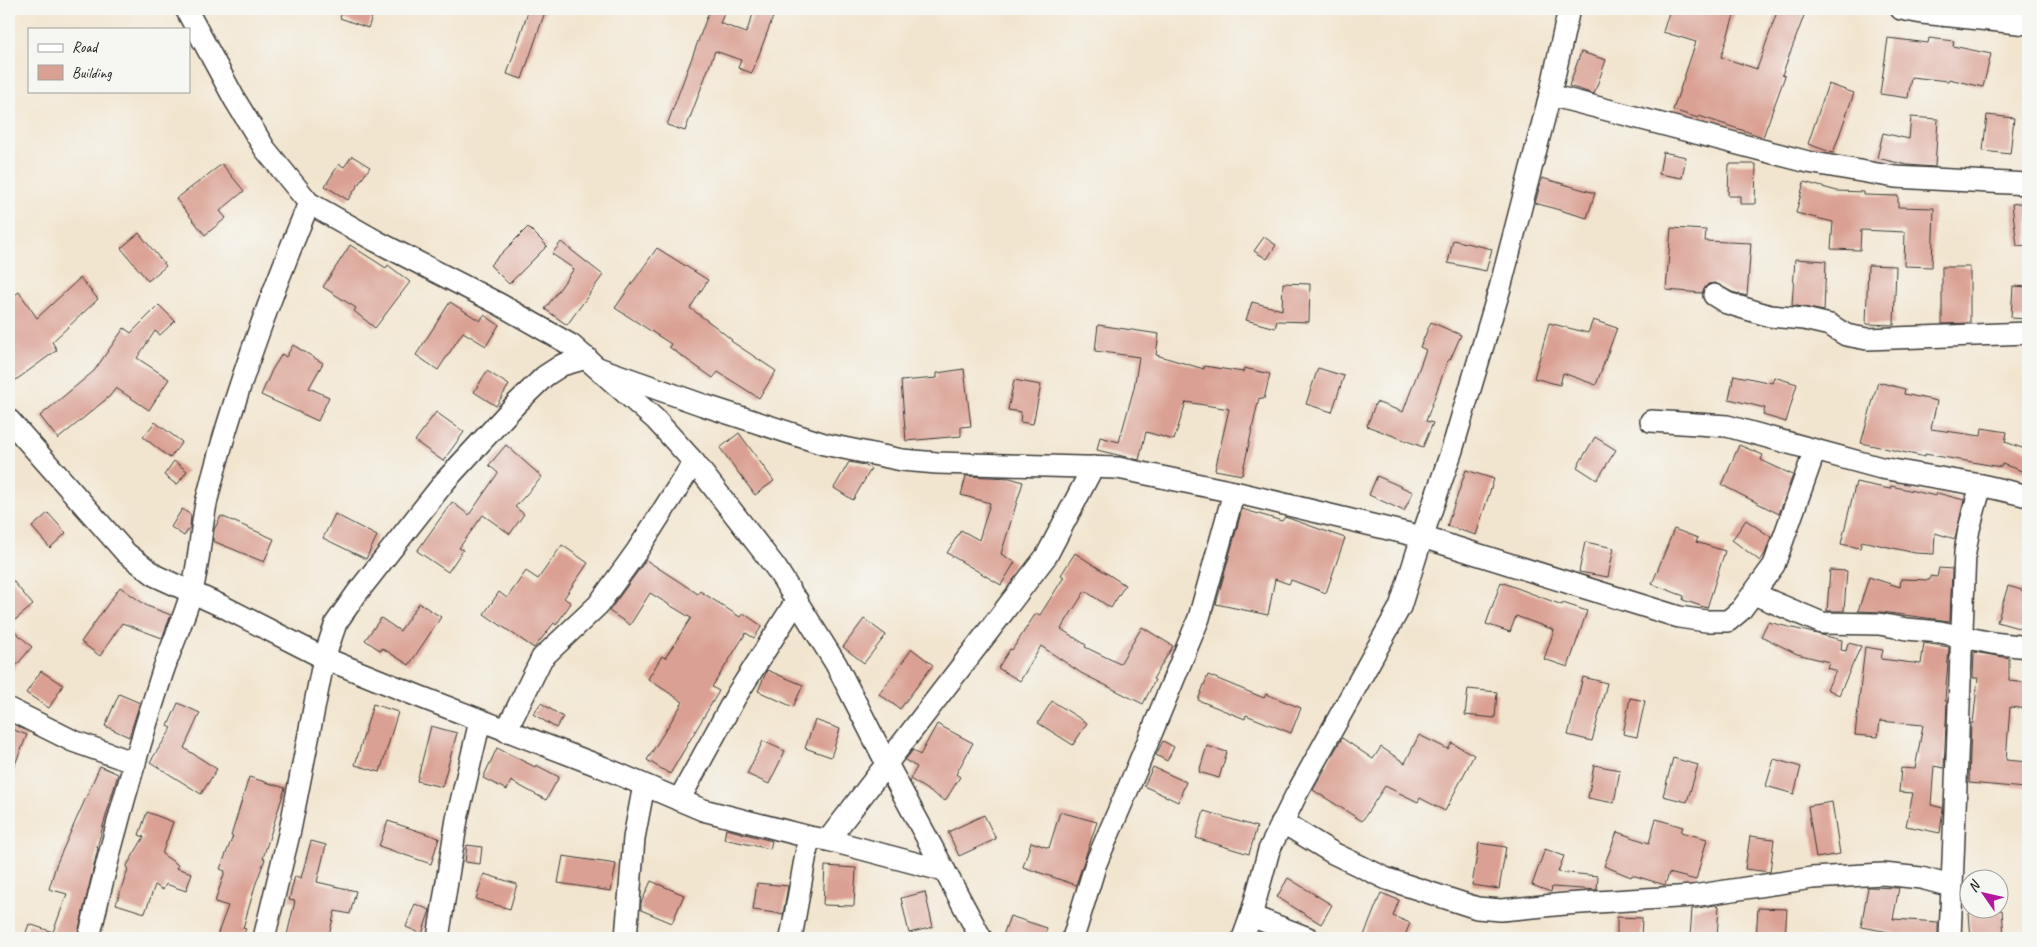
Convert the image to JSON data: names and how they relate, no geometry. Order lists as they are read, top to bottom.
{
  "legend": ["Road", "Building"],
  "north": "top left"
}
